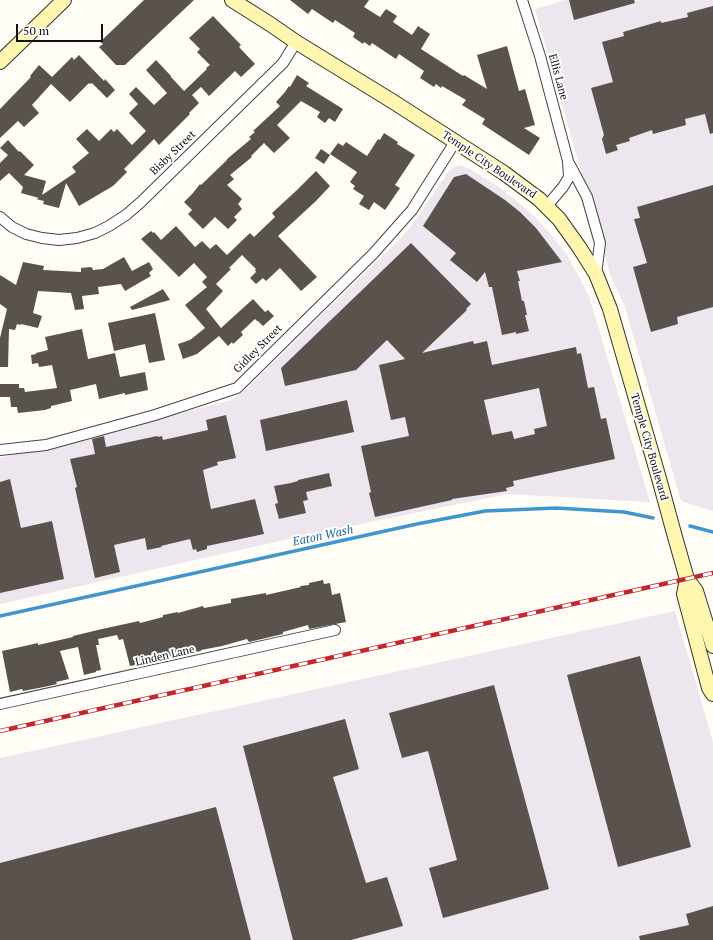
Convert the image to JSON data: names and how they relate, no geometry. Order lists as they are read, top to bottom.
{
  "streets": {
    "main road": ["Temple City Boulevard"],
    "street": [
      "Ellis Lane",
      "Bisby Street",
      "Gidley Street",
      "Linden Lane"
    ]
  },
  "crossings": [
    ["Ellis Lane", "Temple City Boulevard"],
    ["Bisby Street", "Temple City Boulevard"],
    ["Temple City Boulevard", "Gidley Street"]
  ],
  "water": ["Eaton Wash"],
  "scale_bar": "50 m"
}
